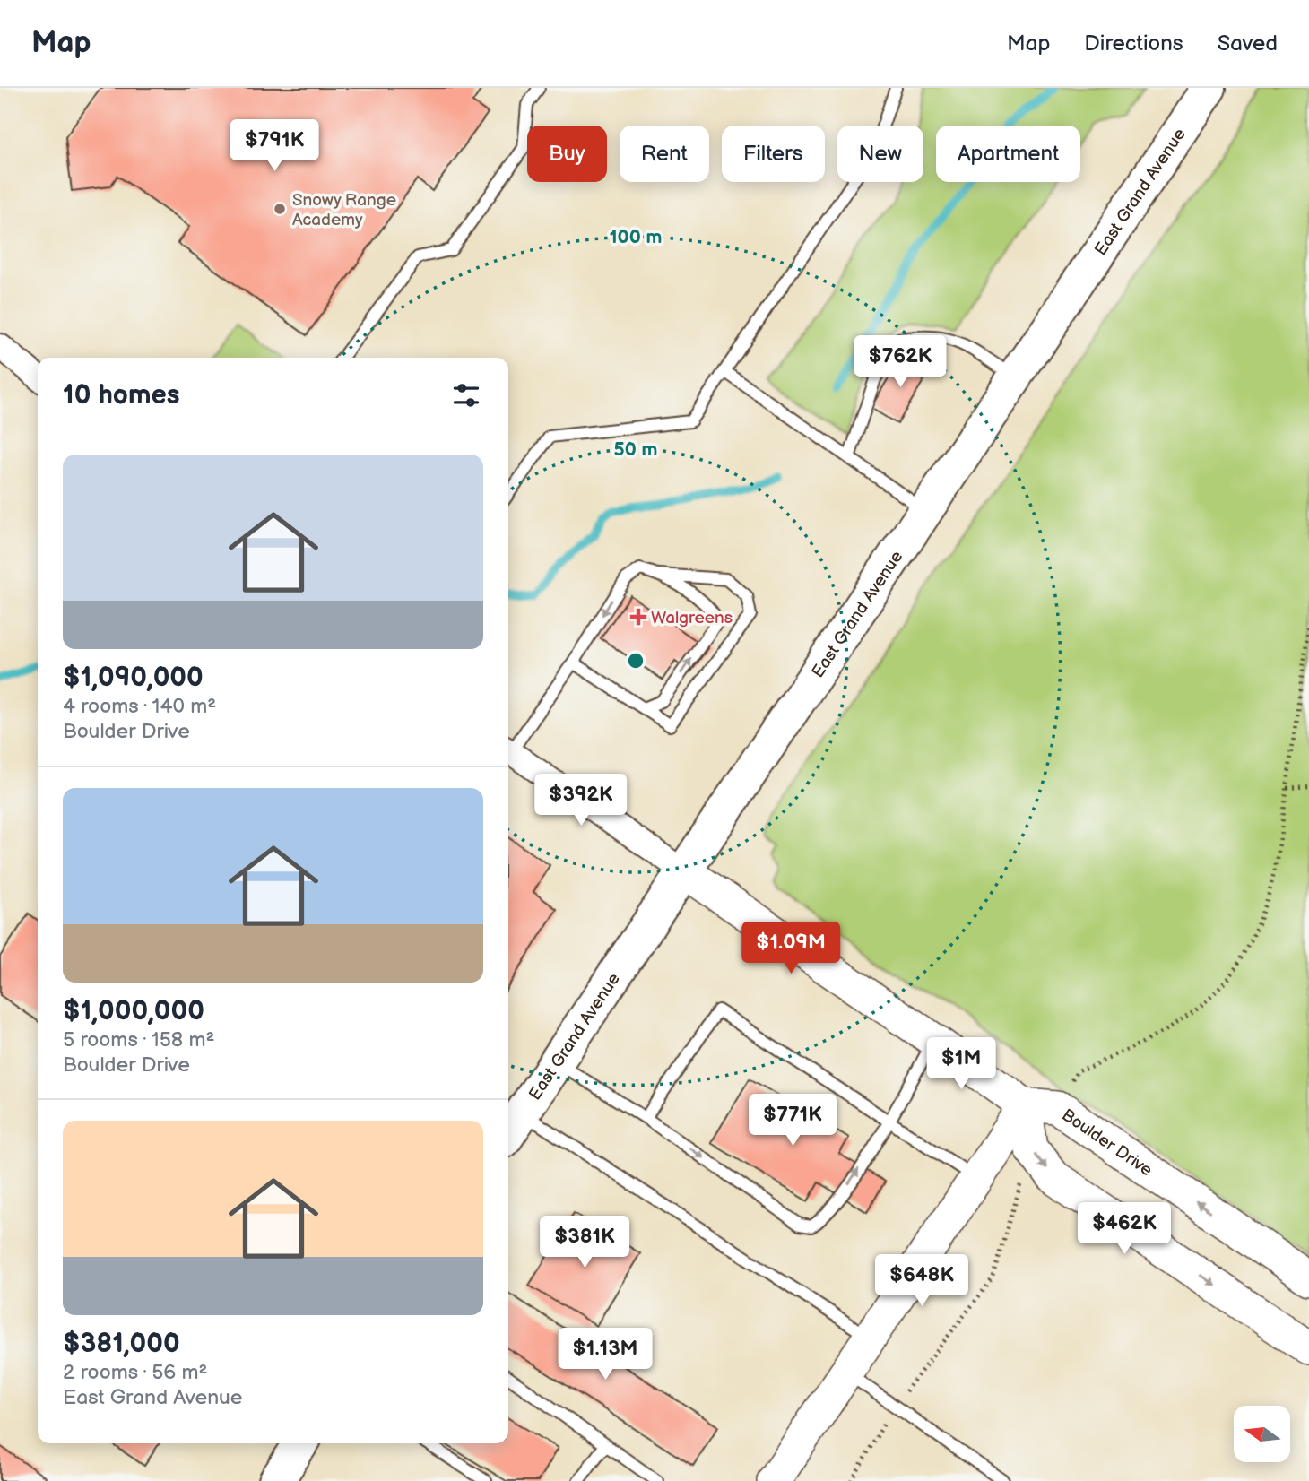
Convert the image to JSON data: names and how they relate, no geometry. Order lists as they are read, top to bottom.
{
  "streets": {
    "main road": ["East Grand Avenue"],
    "street": ["Boulder Drive"]
  },
  "places": {
    "other": ["Snowy Range Academy"],
    "health": ["Walgreens"]
  },
  "north": "left",
  "page": {
    "header": "Map",
    "nav": ["Map", "Directions", "Saved"],
    "price": [
      "$791K",
      "$762K",
      "$392K",
      "$1.09M",
      "$1M",
      "$771K",
      "$462K",
      "$381K",
      "$648K",
      "$1.13M"
    ],
    "chip": [
      "Buy",
      "Rent",
      "Filters",
      "New",
      "Apartment"
    ],
    "heading": "10 homes",
    "list": [
      {
        "name": "$1,090,000",
        "note": "4 rooms · 140 m² · Boulder Drive"
      },
      {
        "name": "$1,000,000",
        "note": "5 rooms · 158 m² · Boulder Drive"
      },
      {
        "name": "$381,000",
        "note": "2 rooms · 56 m² · East Grand Avenue"
      }
    ]
  },
  "rings": ["100 m", "50 m"]
}
